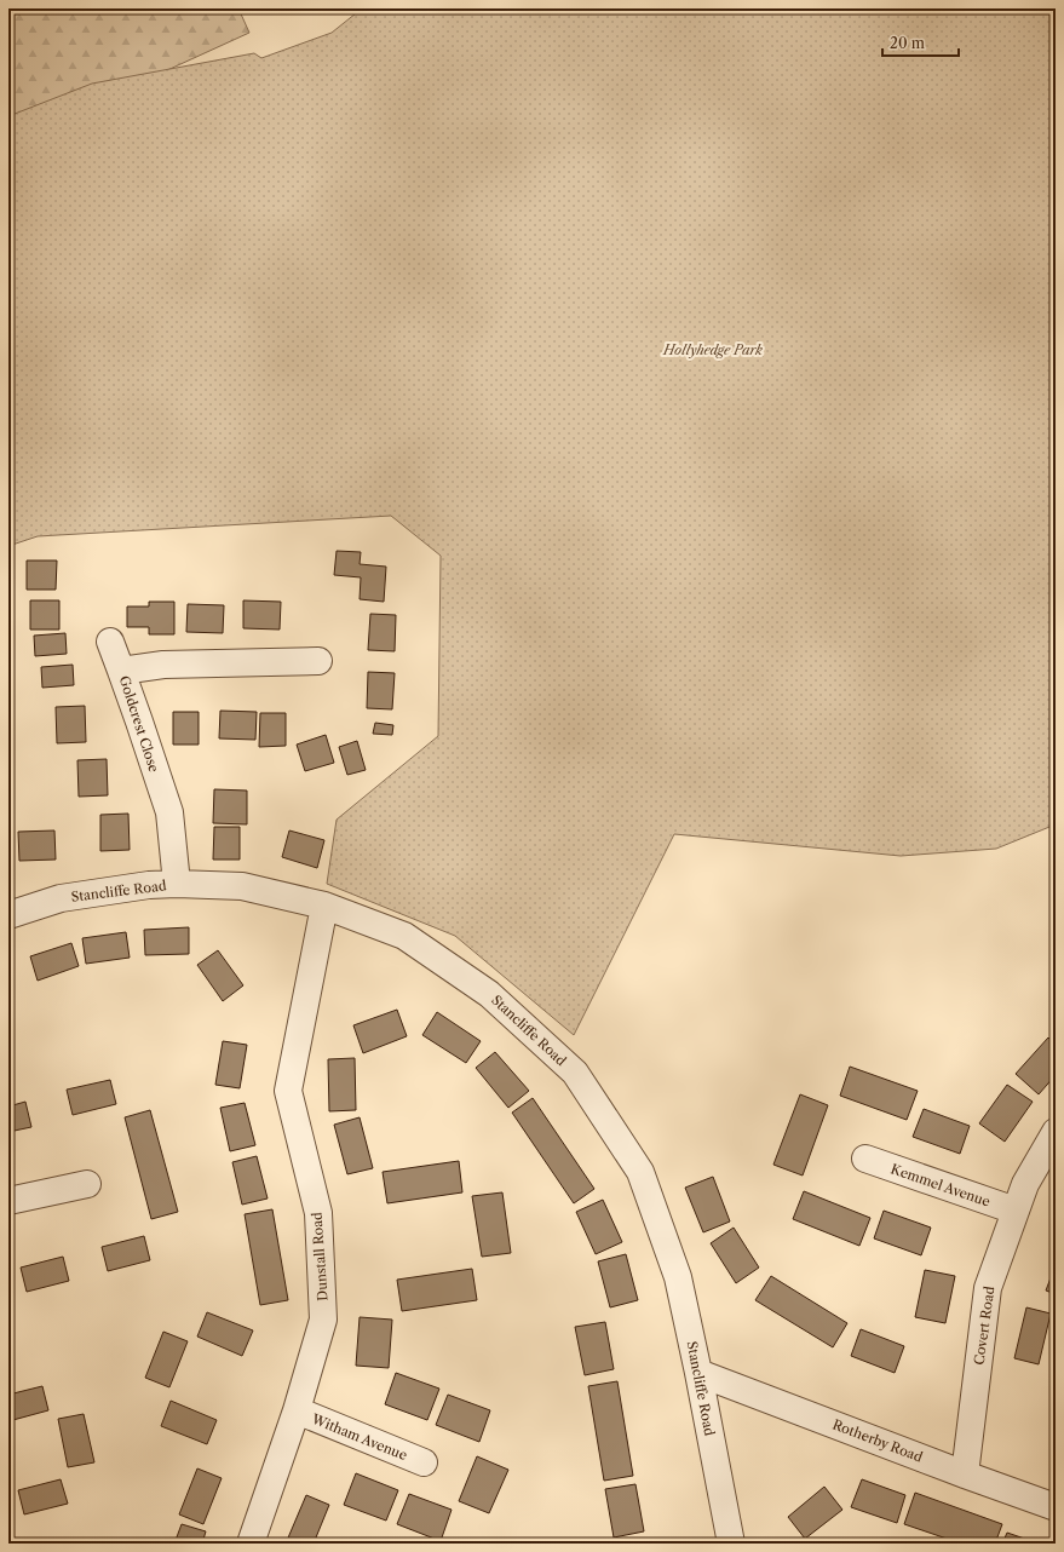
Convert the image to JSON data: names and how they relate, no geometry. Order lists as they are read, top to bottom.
{
  "streets": {
    "street": [
      "Goldcrest Close",
      "Stancliffe Road",
      "Kemmel Avenue",
      "Dunstall Road",
      "Covert Road",
      "Witham Avenue",
      "Rotherby Road"
    ]
  },
  "crossings": [
    ["Goldcrest Close", "Stancliffe Road"],
    ["Stancliffe Road", "Dunstall Road"],
    ["Stancliffe Road", "Rotherby Road"],
    ["Kemmel Avenue", "Covert Road"],
    ["Dunstall Road", "Witham Avenue"],
    ["Covert Road", "Rotherby Road"]
  ],
  "parks": ["Hollyhedge Park"],
  "scale_bar": "20 m"
}
